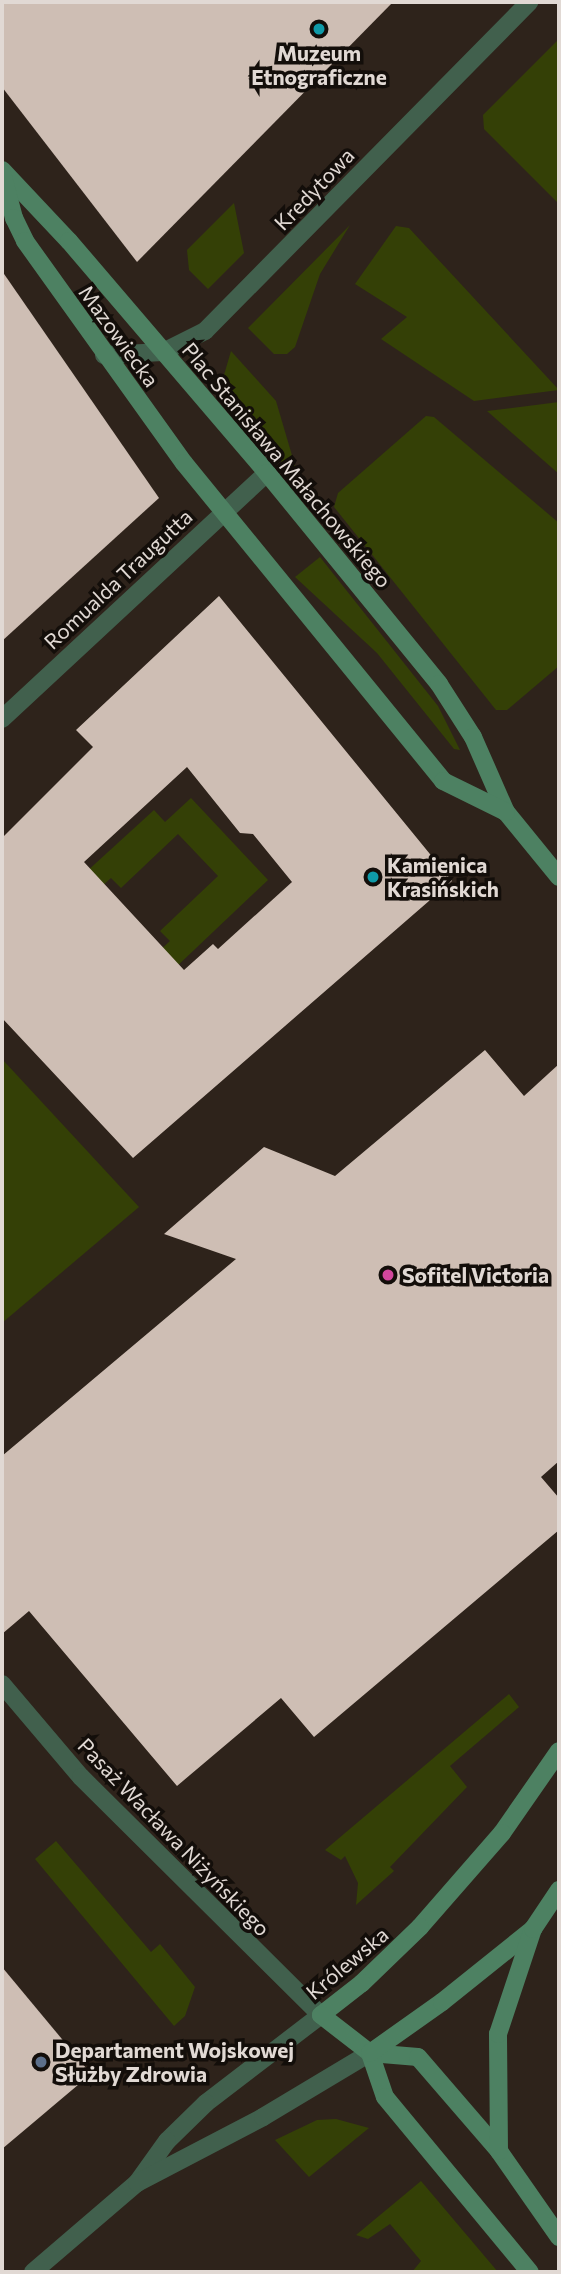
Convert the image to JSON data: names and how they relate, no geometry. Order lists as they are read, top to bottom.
{
  "streets": {
    "street": [
      "Kredytowa",
      "Mazowiecka",
      "Plac Stanisława Małachowskiego",
      "Romualda Traugutta",
      "Pasaż Wacława Niżyńskiego",
      "Królewska"
    ]
  },
  "crossings": [
    ["Kredytowa", "Mazowiecka"],
    ["Kredytowa", "Plac Stanisława Małachowskiego"],
    ["Mazowiecka", "Plac Stanisława Małachowskiego"],
    ["Mazowiecka", "Romualda Traugutta"],
    ["Plac Stanisława Małachowskiego", "Romualda Traugutta"],
    ["Pasaż Wacława Niżyńskiego", "Królewska"]
  ],
  "places": [
    "Muzeum Etnograficzne",
    "Kamienica Krasińskich",
    "Sofitel Victoria",
    "Departament Wojskowej Służby Zdrowia"
  ]
}
